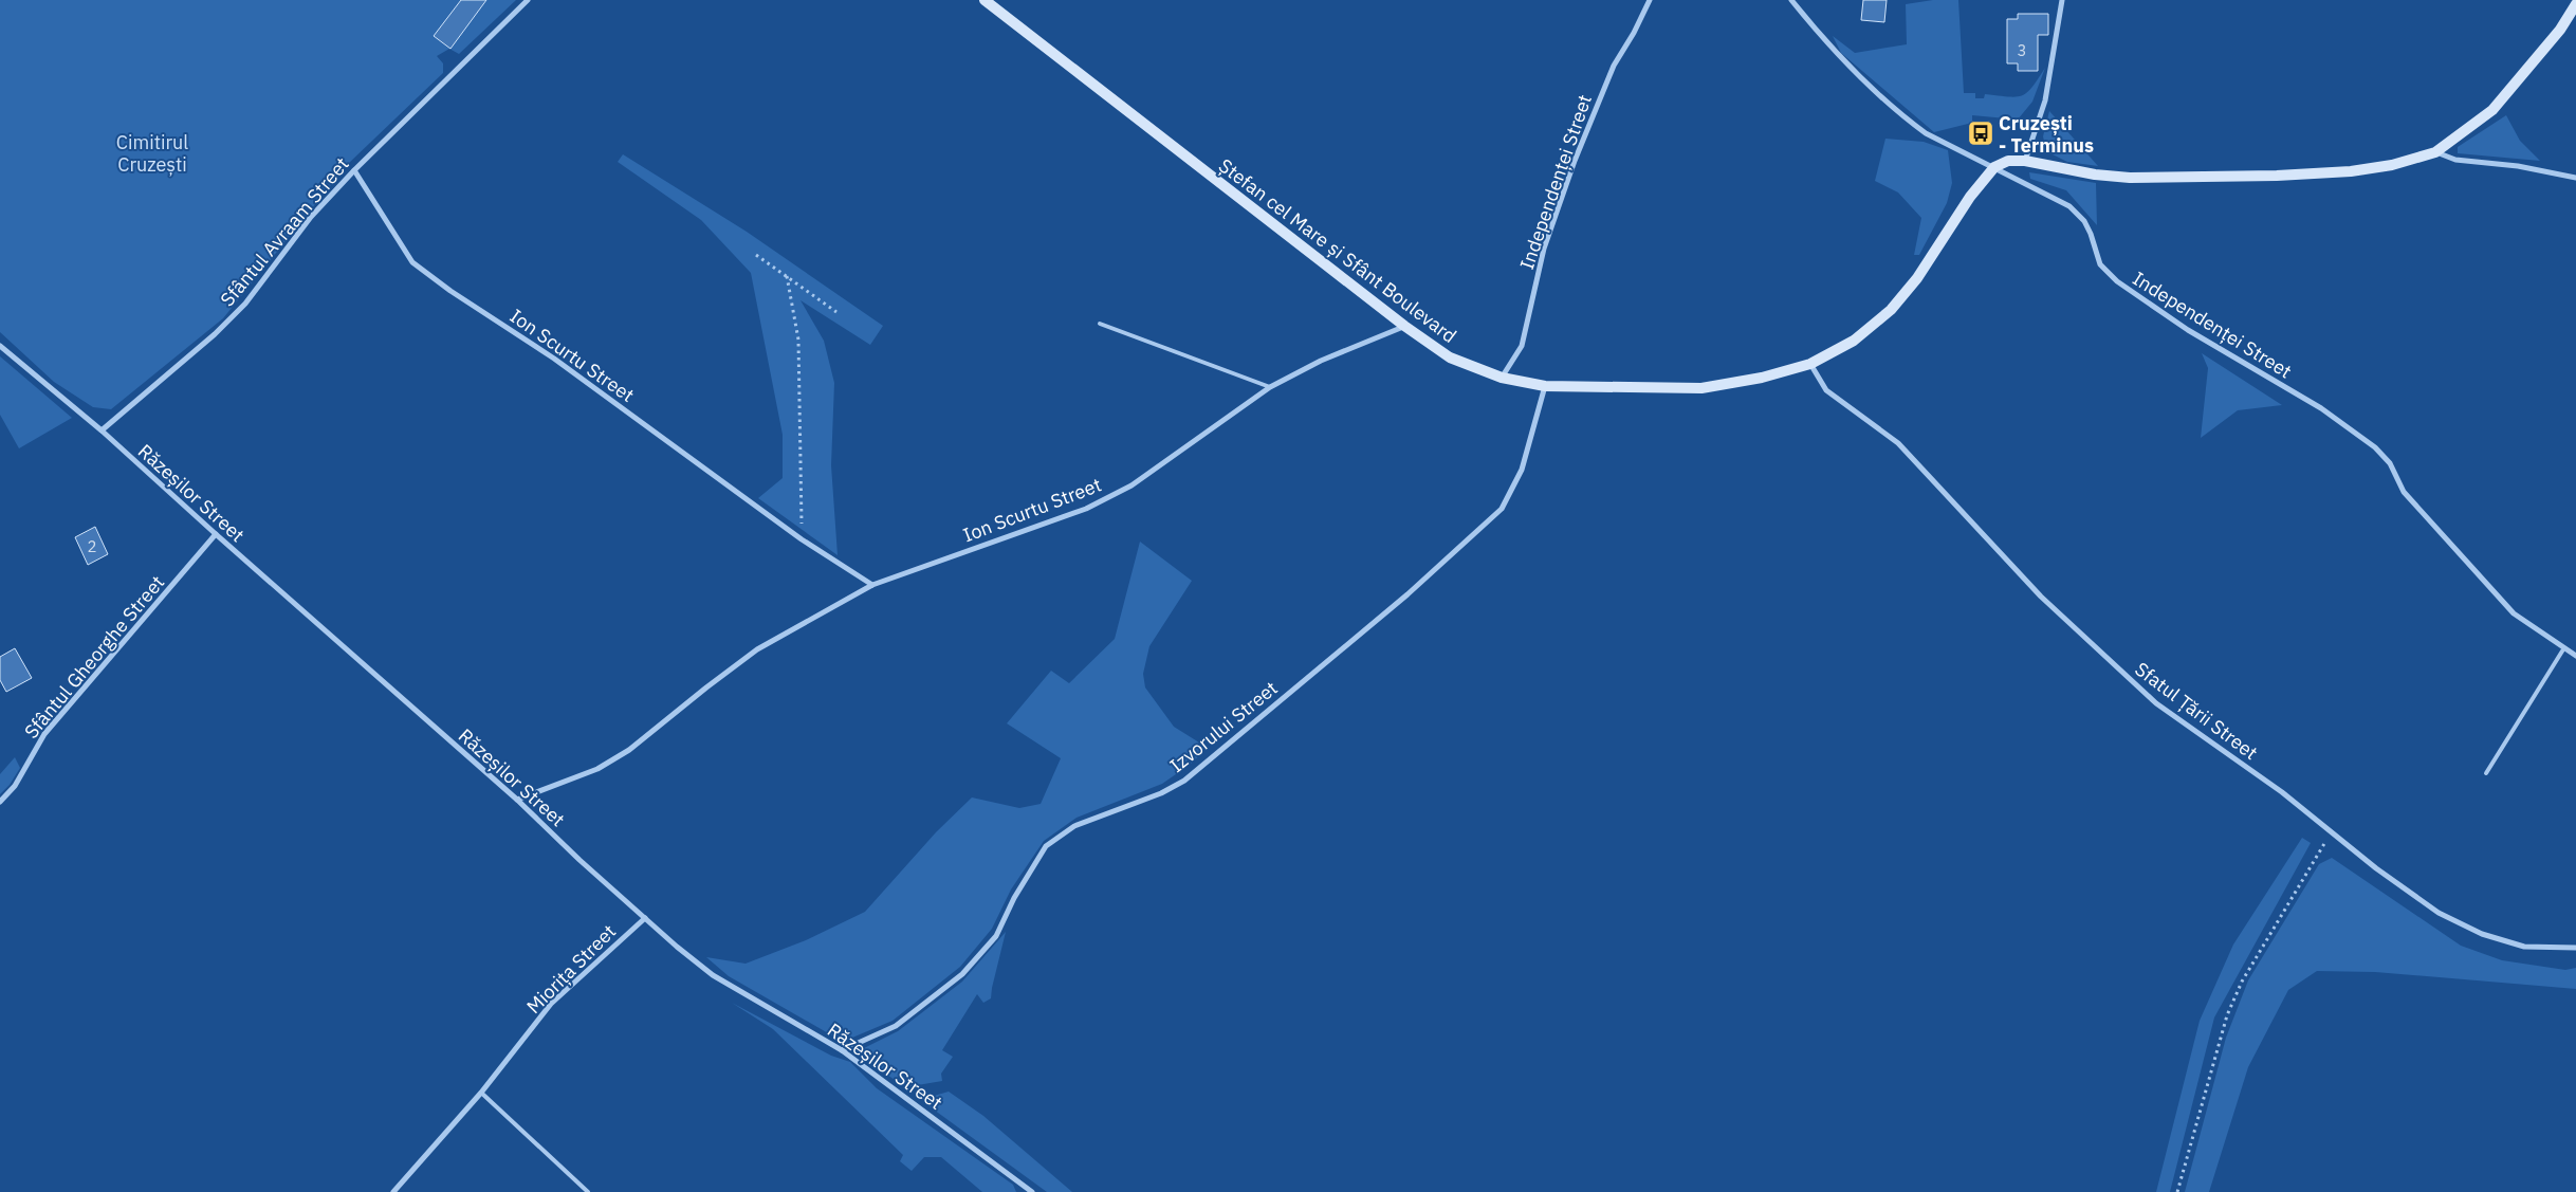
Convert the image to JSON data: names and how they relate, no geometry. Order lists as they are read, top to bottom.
{
  "streets": {
    "street": [
      "Independenței Street",
      "Sfântul Avraam Street",
      "Ștefan cel Mare și Sfânt Boulevard",
      "Ion Scurtu Street",
      "Răzeșilor Street",
      "Sfântul Gheorghe Street",
      "Sfatul Țării Street",
      "Izvorului Street",
      "Miorița Street"
    ]
  },
  "crossings": [
    ["Independenței Street", "Ștefan cel Mare și Sfânt Boulevard"],
    ["Sfântul Avraam Street", "Ion Scurtu Street"],
    ["Sfântul Avraam Street", "Răzeșilor Street"],
    ["Ștefan cel Mare și Sfânt Boulevard", "Ion Scurtu Street"],
    ["Ștefan cel Mare și Sfânt Boulevard", "Sfatul Țării Street"],
    ["Ștefan cel Mare și Sfânt Boulevard", "Izvorului Street"],
    ["Ion Scurtu Street", "Răzeșilor Street"],
    ["Răzeșilor Street", "Sfântul Gheorghe Street"],
    ["Răzeșilor Street", "Izvorului Street"],
    ["Răzeșilor Street", "Miorița Street"]
  ],
  "parks": ["Cimitirul Cruzești"],
  "places": {
    "bus stop": ["Cruzești - Terminus"]
  },
  "house_numbers": ["3", "2"]
}
